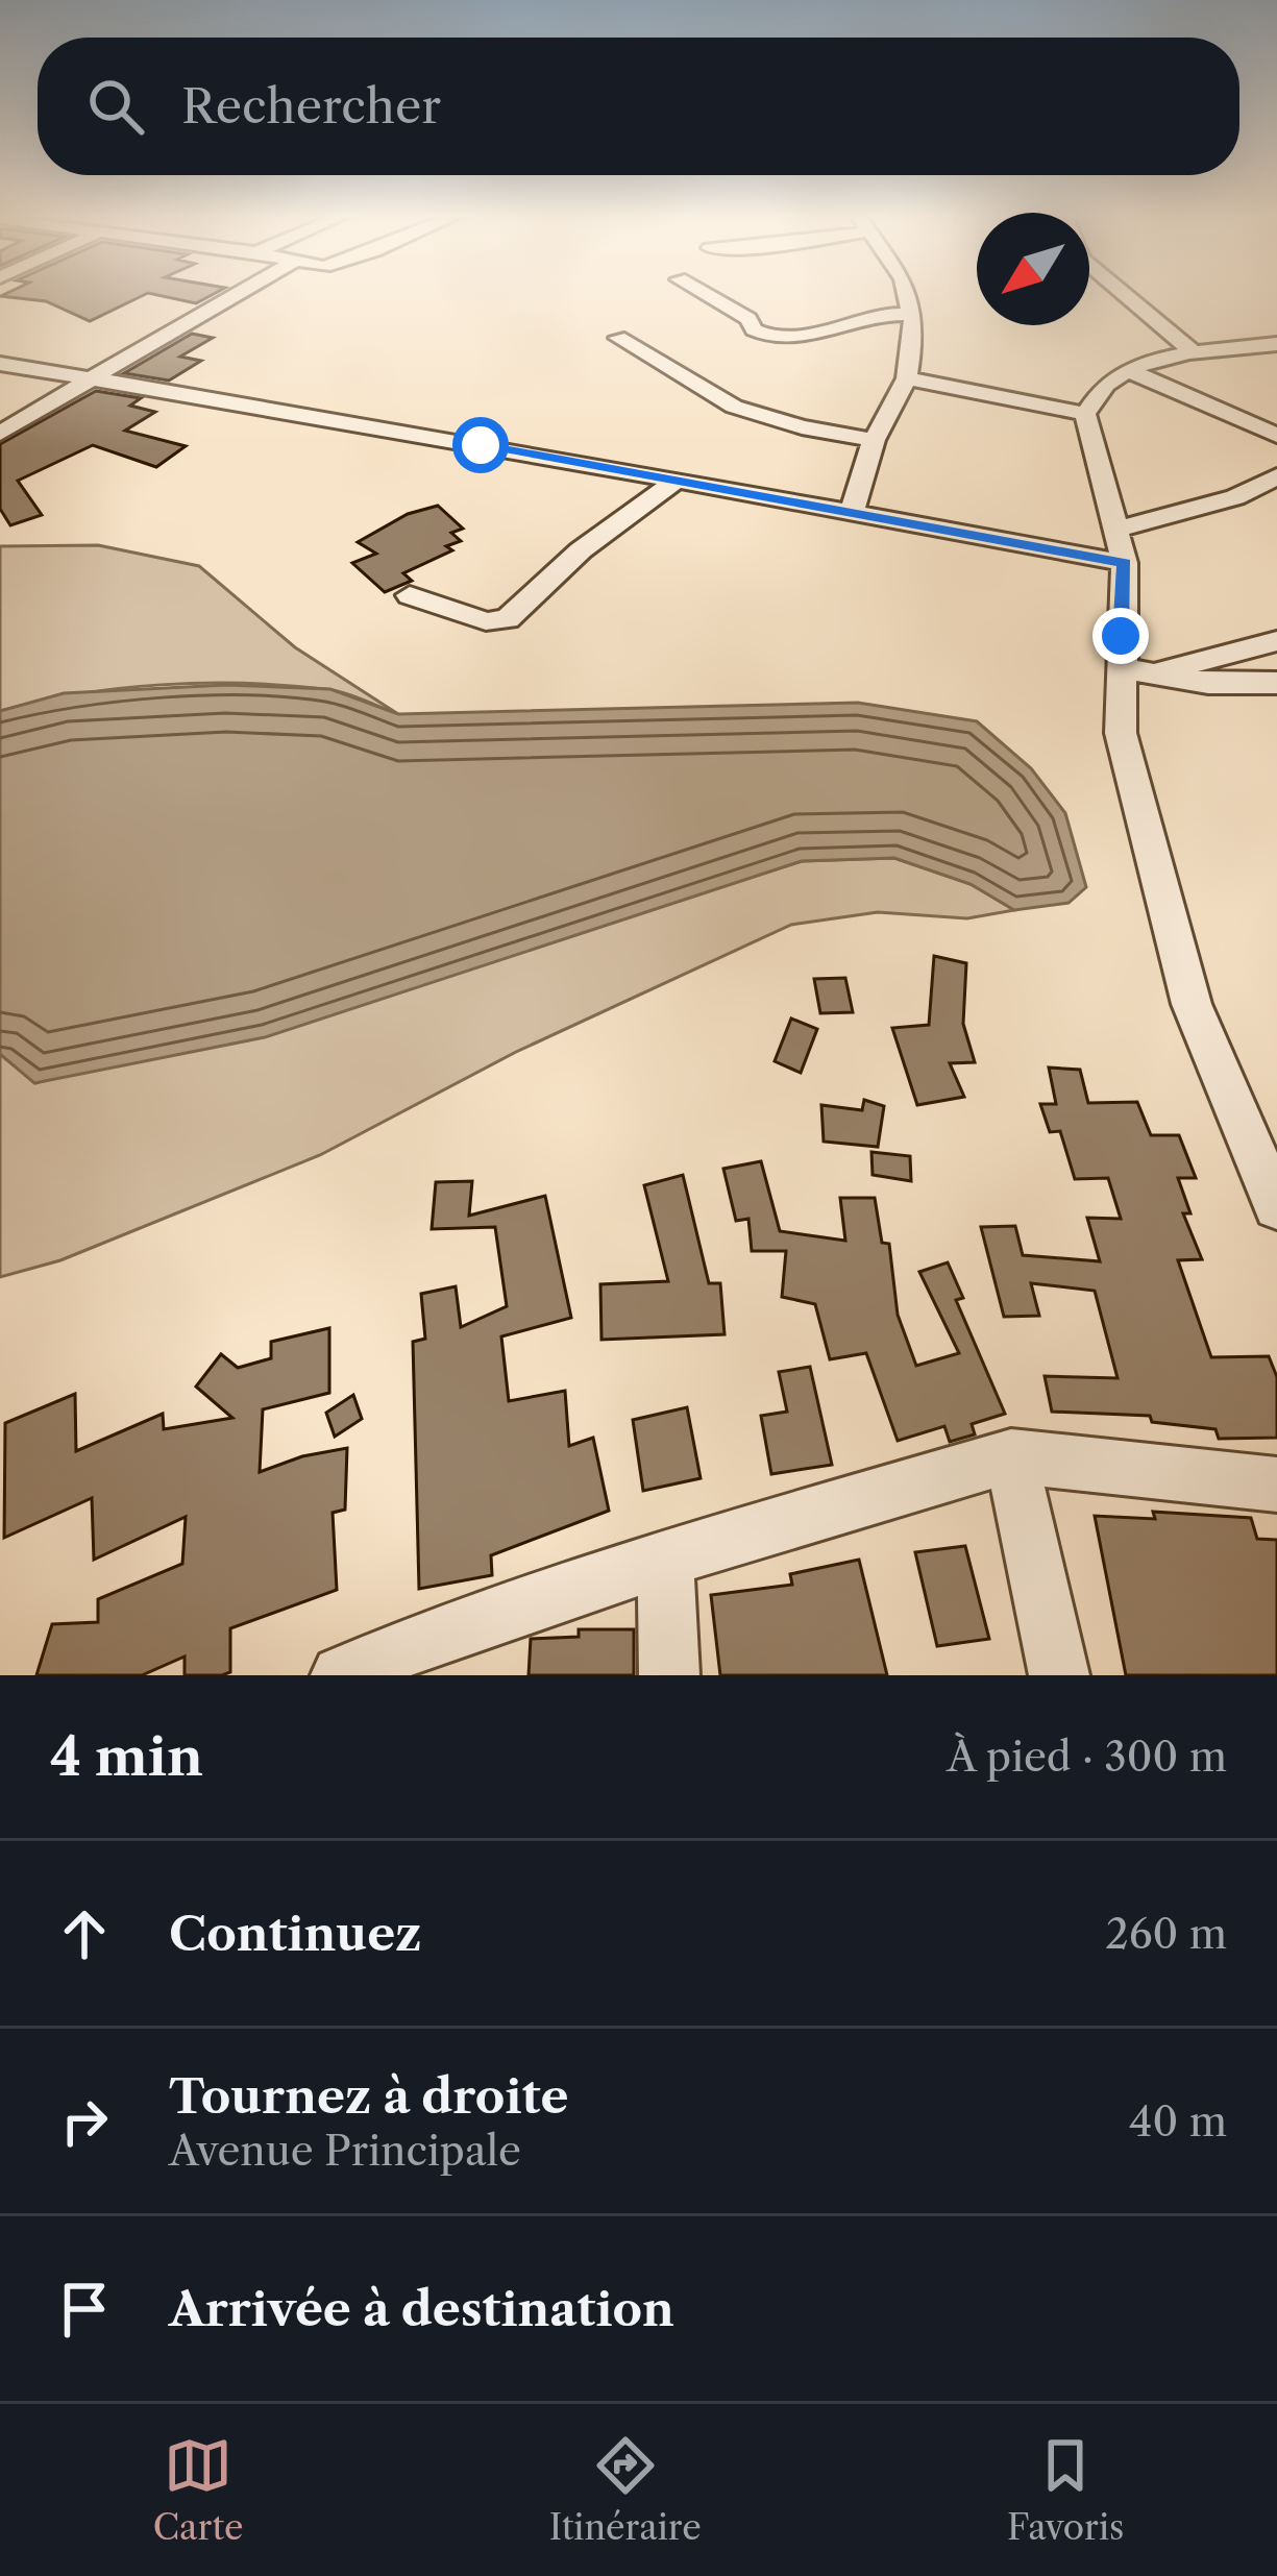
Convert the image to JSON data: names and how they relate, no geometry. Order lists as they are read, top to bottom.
{
  "north": "bottom left",
  "page": {
    "search": "Rechercher",
    "heading": ["4 min", "À pied · 300 m"],
    "list": [
      ["Continuez", "260 m"],
      ["Tournez à droite", "Avenue Principale", "40 m"],
      "Arrivée à destination"
    ],
    "nav": ["Carte", "Itinéraire", "Favoris"]
  }
}
